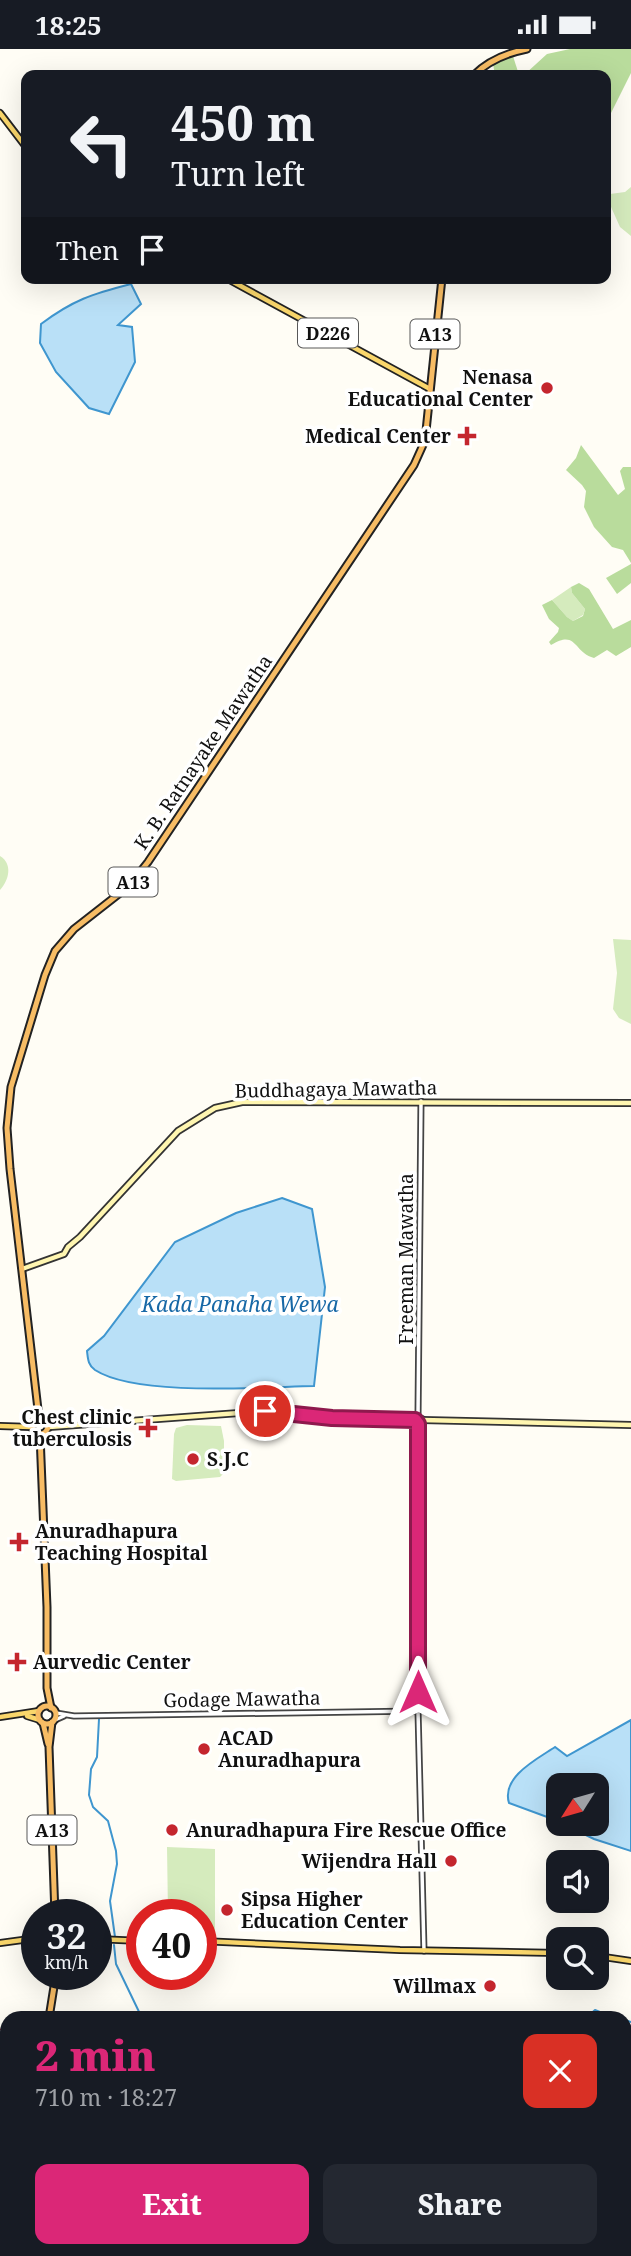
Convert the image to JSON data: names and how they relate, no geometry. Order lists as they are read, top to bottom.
{
  "streets": {
    "highway": ["A13", "K. B. Ratnayake Mawatha"],
    "main road": ["D226", "Buddhagaya Mawatha"],
    "street": ["Freeman Mawatha", "Godage Mawatha"]
  },
  "crossings": [
    ["D226", "A13"],
    ["D226", "K. B. Ratnayake Mawatha"],
    ["A13", "K. B. Ratnayake Mawatha"],
    ["A13", "Godage Mawatha"],
    ["K. B. Ratnayake Mawatha", "Buddhagaya Mawatha"],
    ["Buddhagaya Mawatha", "Freeman Mawatha"],
    ["Freeman Mawatha", "Godage Mawatha"]
  ],
  "water": ["Kada Panaha Wewa"],
  "places": {
    "other": [
      "Nenasa Educational Center",
      "S.J.C",
      "ACAD Anuradhapura",
      "Anuradhapura Fire Rescue Office",
      "Wijendra Hall",
      "Sipsa Higher Education Center",
      "Willmax"
    ],
    "health": [
      "Medical Center",
      "Chest clinic tuberculosis",
      "Anuradhapura Teaching Hospital",
      "Aurvedic Center"
    ]
  },
  "north": "bottom left",
  "page": {
    "status": "18:25",
    "turn": ["450 m", "Turn left"],
    "then": "Then",
    "speed": "32 km/h",
    "limit": "40",
    "heading": ["2 min", "710 m · 18:27"],
    "buttons": ["Exit", "Share"]
  }
}
